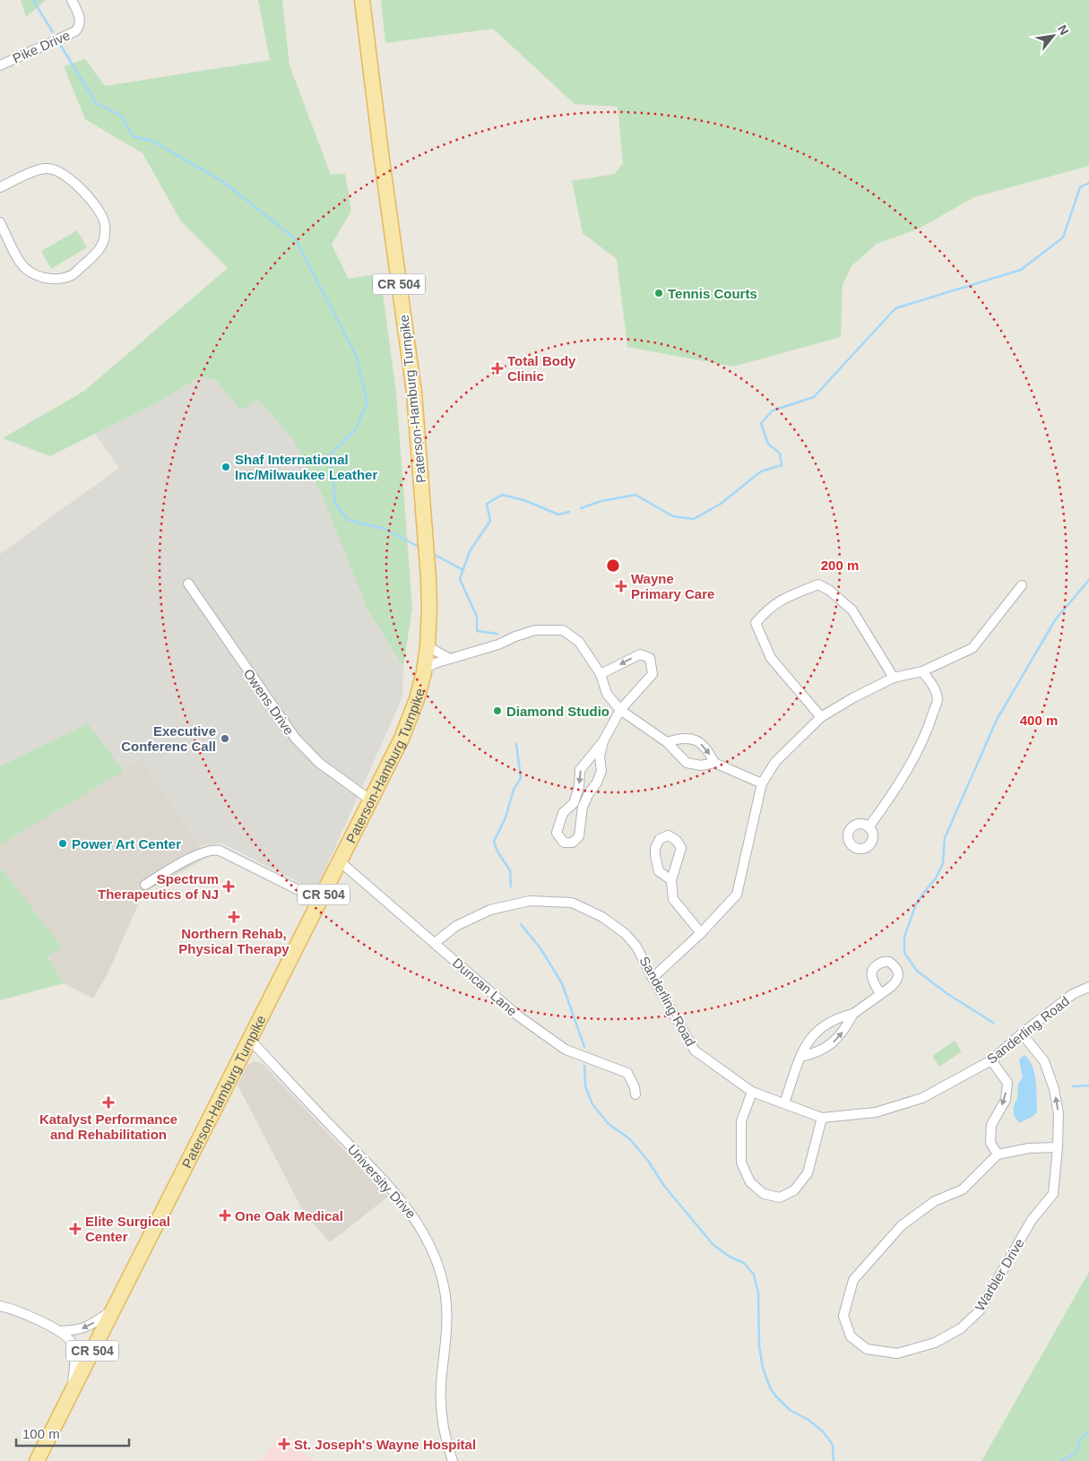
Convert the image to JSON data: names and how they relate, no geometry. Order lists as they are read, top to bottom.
{
  "streets": {
    "main road": ["CR 504", "Paterson-Hamburg Turnpike"],
    "street": [
      "Pike Drive",
      "Owens Drive",
      "Duncan Lane",
      "Sanderling Road",
      "University Drive",
      "Warbler Drive"
    ]
  },
  "crossings": [
    ["Paterson-Hamburg Turnpike", "Owens Drive"],
    ["Paterson-Hamburg Turnpike", "Duncan Lane"],
    ["Paterson-Hamburg Turnpike", "University Drive"],
    ["Duncan Lane", "Sanderling Road"],
    ["Sanderling Road", "Warbler Drive"]
  ],
  "places": {
    "other": [
      "Tennis Courts",
      "Shaf International Inc/Milwaukee Leather",
      "Diamond Studio",
      "Executive Conferenc Call",
      "Power Art Center"
    ],
    "health": [
      "Total Body Clinic",
      "Wayne Primary Care",
      "Spectrum Therapeutics of NJ",
      "Northern Rehab, Physical Therapy",
      "Katalyst Performance and Rehabilitation",
      "One Oak Medical",
      "Elite Surgical Center",
      "St. Joseph's Wayne Hospital"
    ]
  },
  "scale_bar": "100 m",
  "north": "top right",
  "rings": ["200 m", "400 m"]
}
